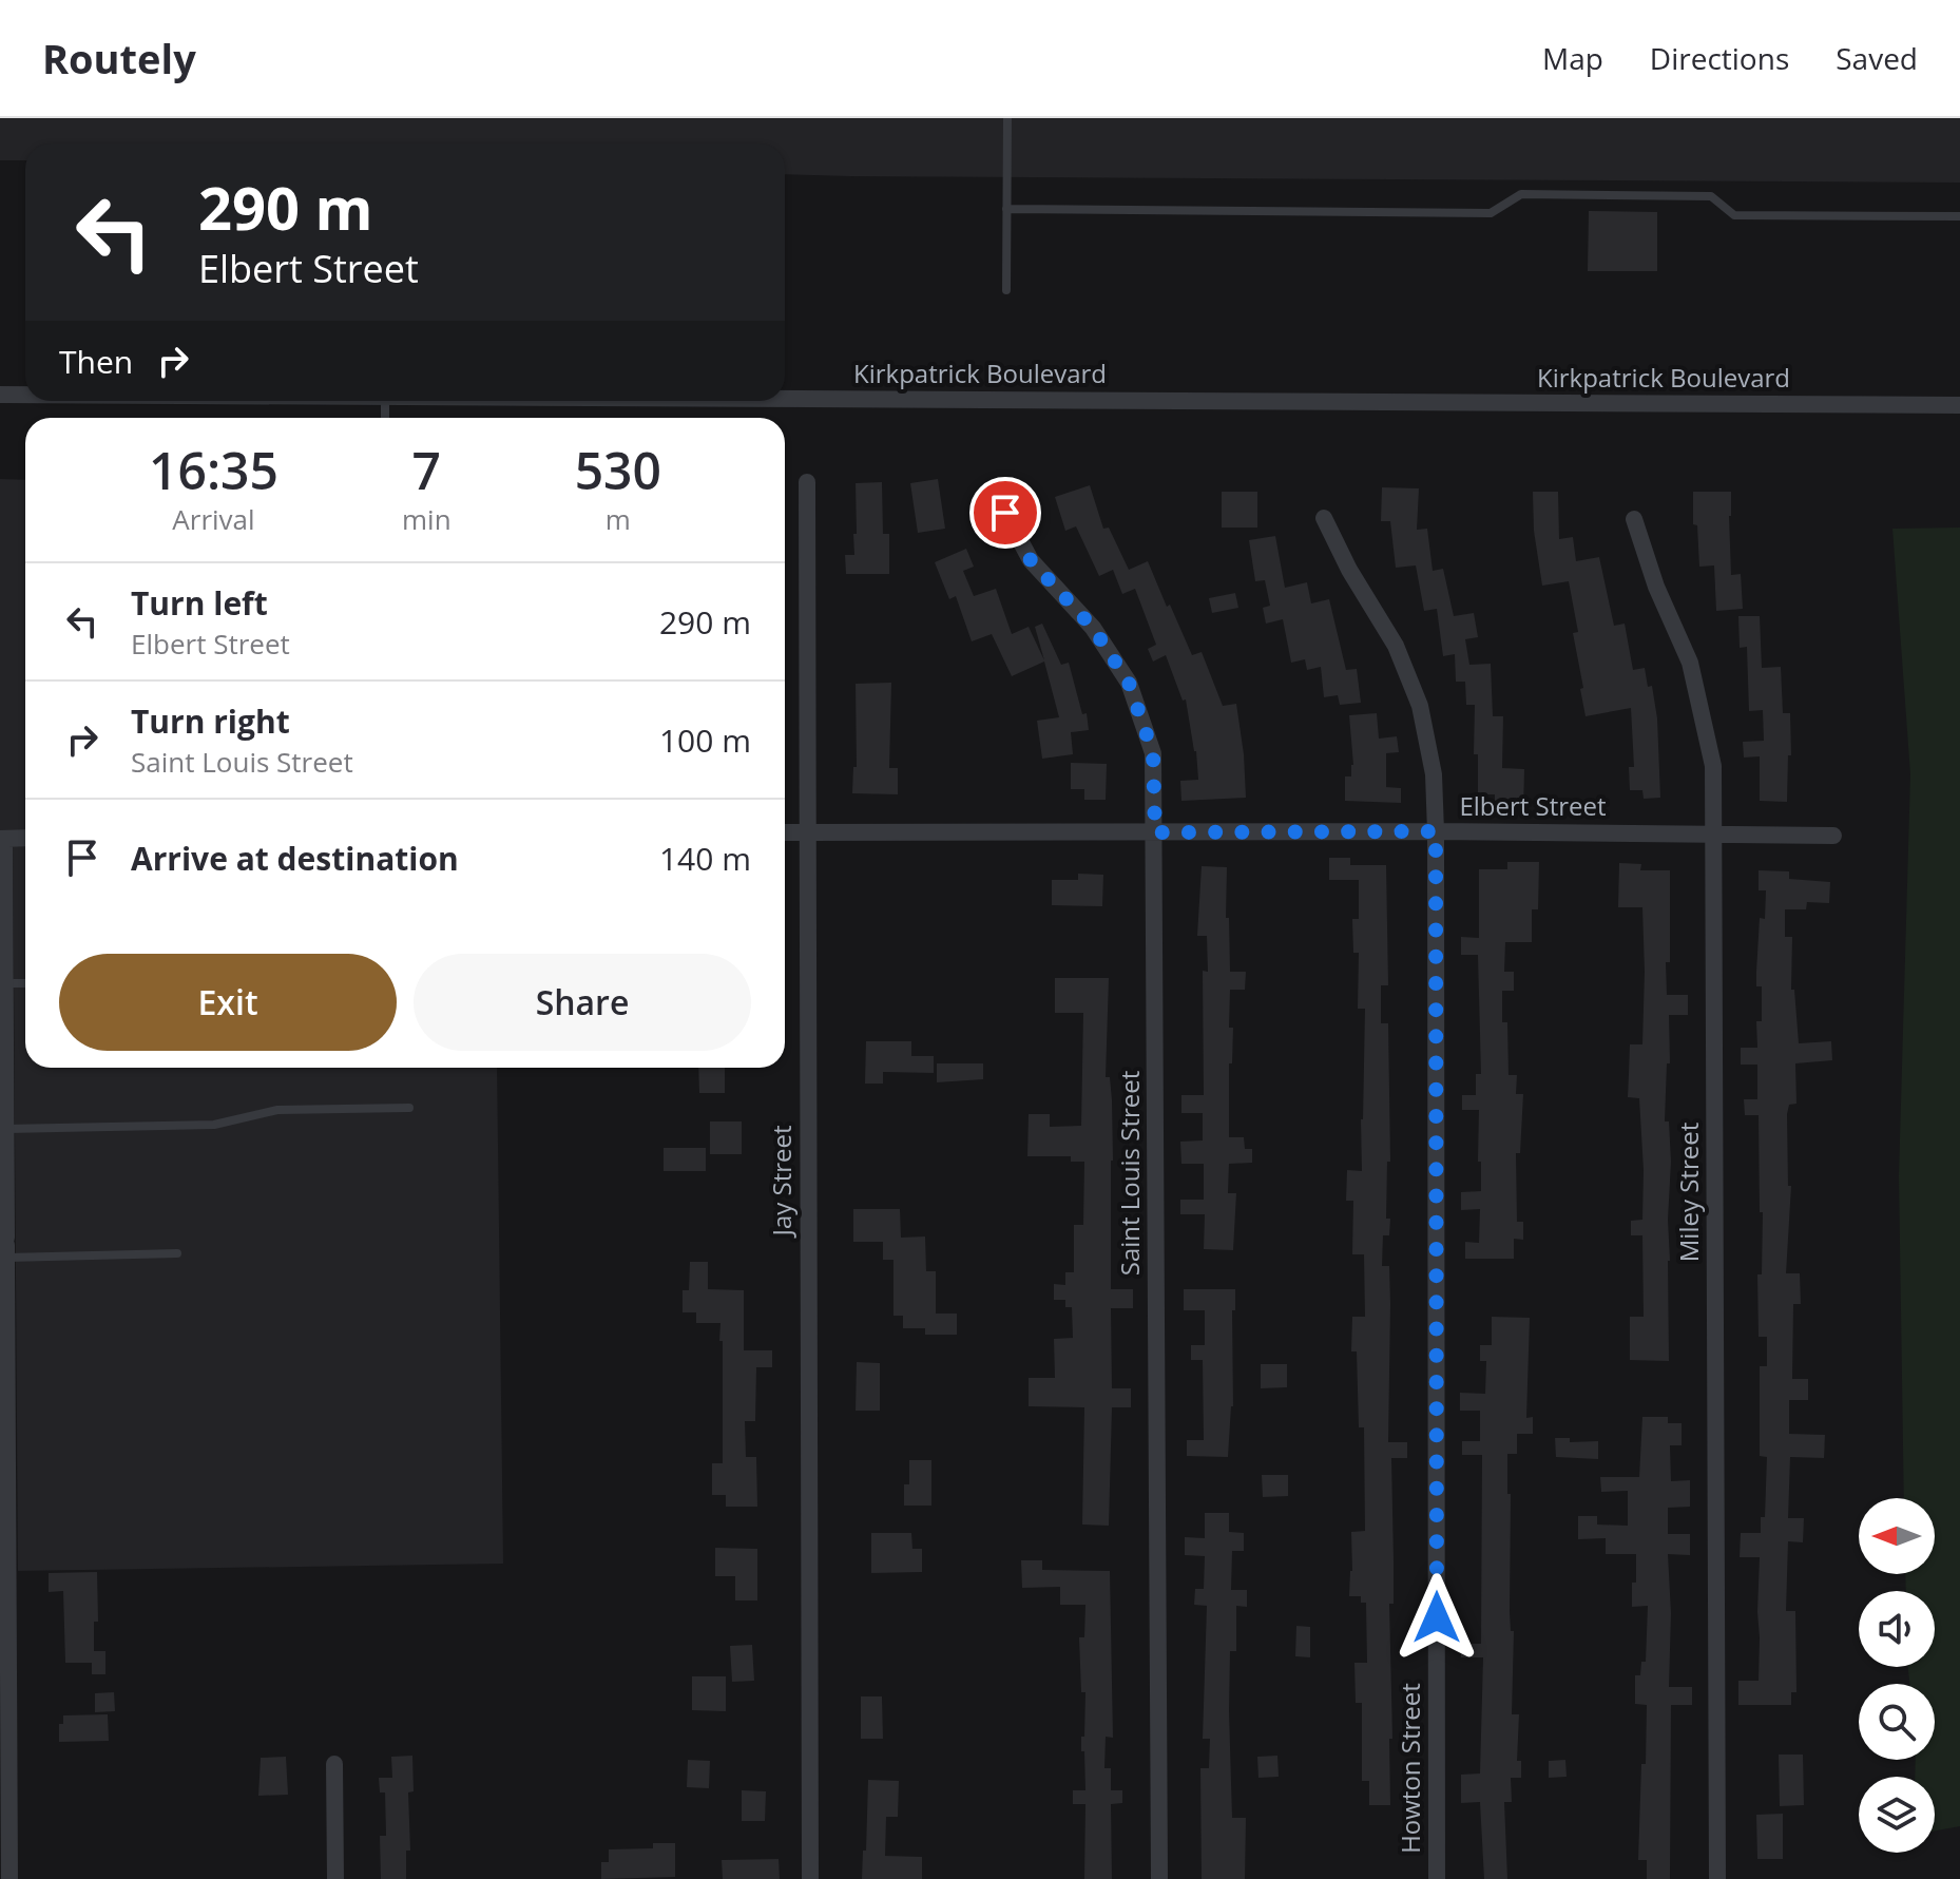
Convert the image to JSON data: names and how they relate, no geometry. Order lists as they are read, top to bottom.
{
  "streets": {
    "street": [
      "Kirkpatrick Boulevard",
      "Elbert Street",
      "Saint Louis Street",
      "Jay Street",
      "Miley Street",
      "Howton Street"
    ]
  },
  "crossings": [
    ["Elbert Street", "Saint Louis Street"],
    ["Elbert Street", "Jay Street"],
    ["Elbert Street", "Miley Street"],
    ["Elbert Street", "Howton Street"]
  ],
  "north": "left",
  "page": {
    "header": "Routely",
    "nav": ["Map", "Directions", "Saved"],
    "turn": ["290 m", "Elbert Street"],
    "then": "Then",
    "eta": [
      "16:35",
      "Arrival",
      "7",
      "min",
      "530",
      "m"
    ],
    "list": [
      {
        "name": "Turn left",
        "note": "Elbert Street",
        "value": "290 m"
      },
      {
        "name": "Turn right",
        "note": "Saint Louis Street",
        "value": "100 m"
      },
      {
        "name": "Arrive at destination",
        "value": "140 m"
      }
    ],
    "buttons": ["Exit", "Share"]
  }
}
